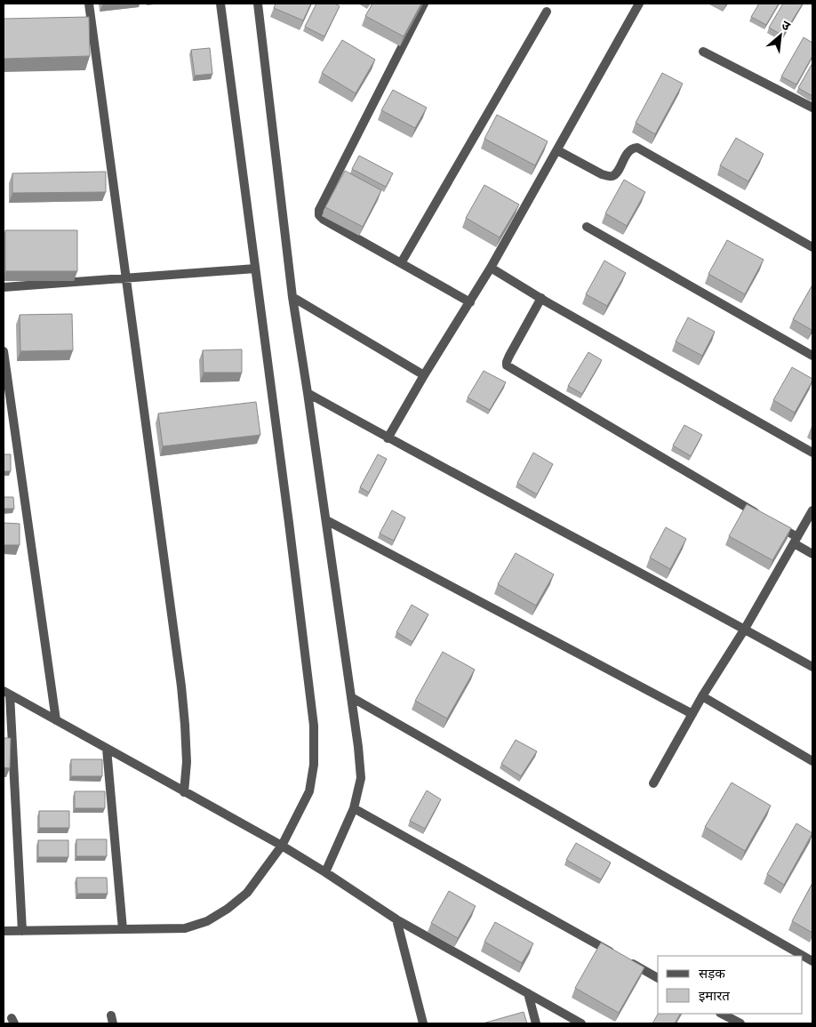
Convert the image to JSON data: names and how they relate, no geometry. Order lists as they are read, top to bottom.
{
  "legend": ["सड़क", "इमारत"],
  "north": "top right"
}
